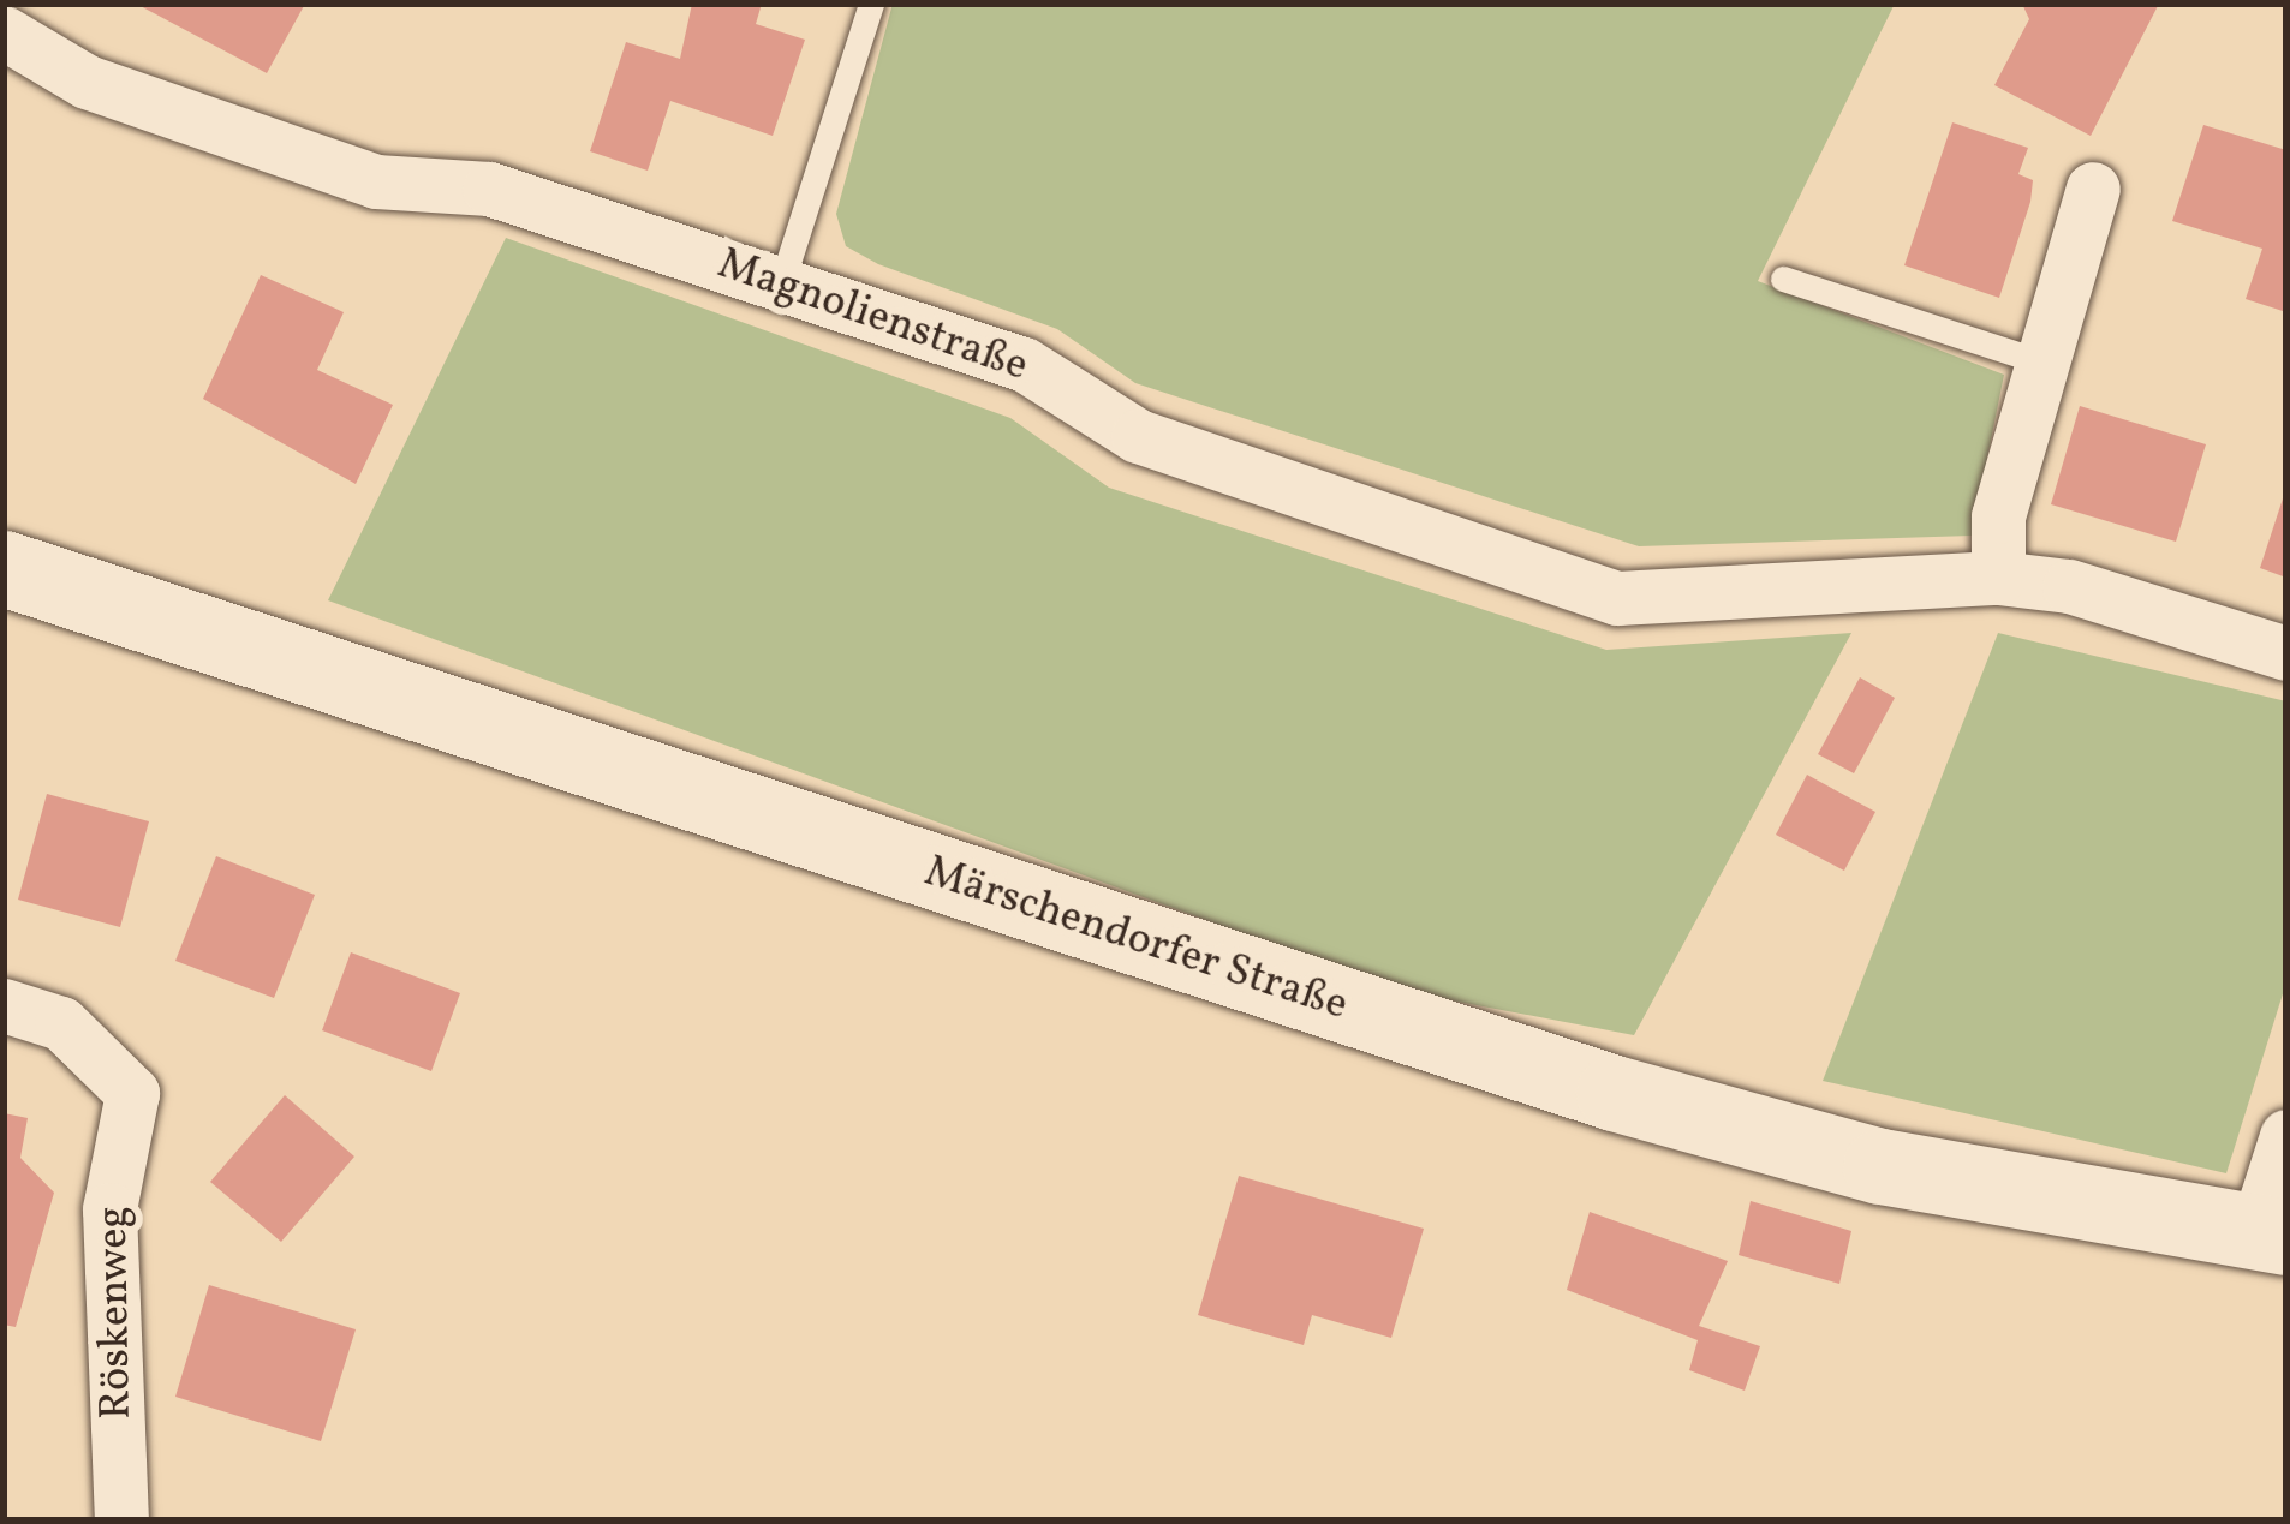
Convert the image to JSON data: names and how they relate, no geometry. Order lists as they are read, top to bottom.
{
  "streets": {
    "street": ["Magnolienstraße", "Märschendorfer Straße", "Röskenweg"]
  }
}
